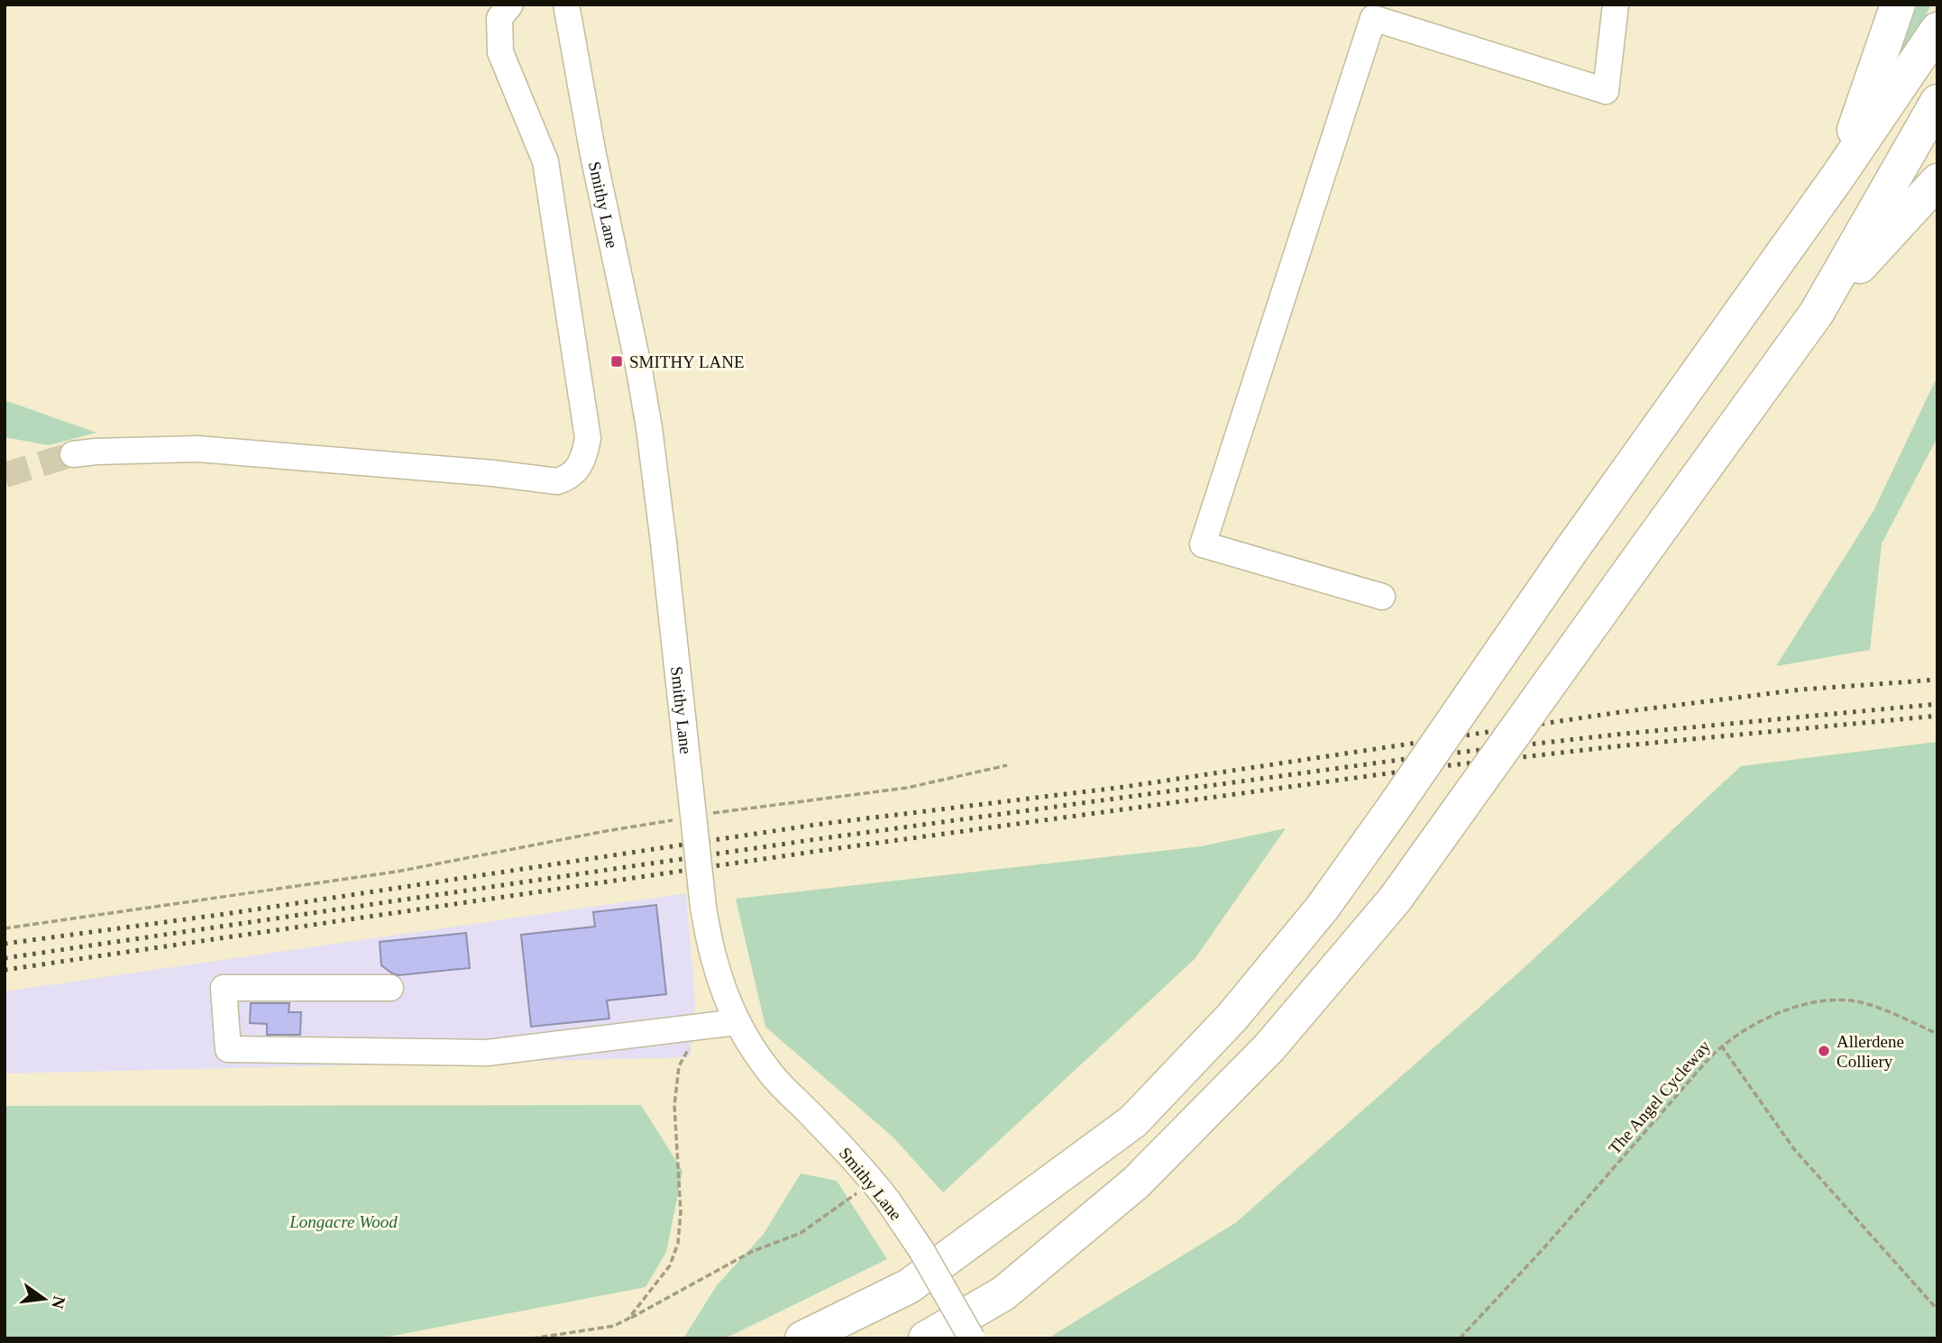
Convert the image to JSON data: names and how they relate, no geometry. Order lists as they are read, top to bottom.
{
  "streets": {
    "street": ["Smithy Lane"],
    "path": ["The Angel Cycleway"]
  },
  "parks": ["Longacre Wood"],
  "places": {
    "transit": ["SMITHY LANE"],
    "other": ["Allerdene Colliery"]
  },
  "north": "right"
}
